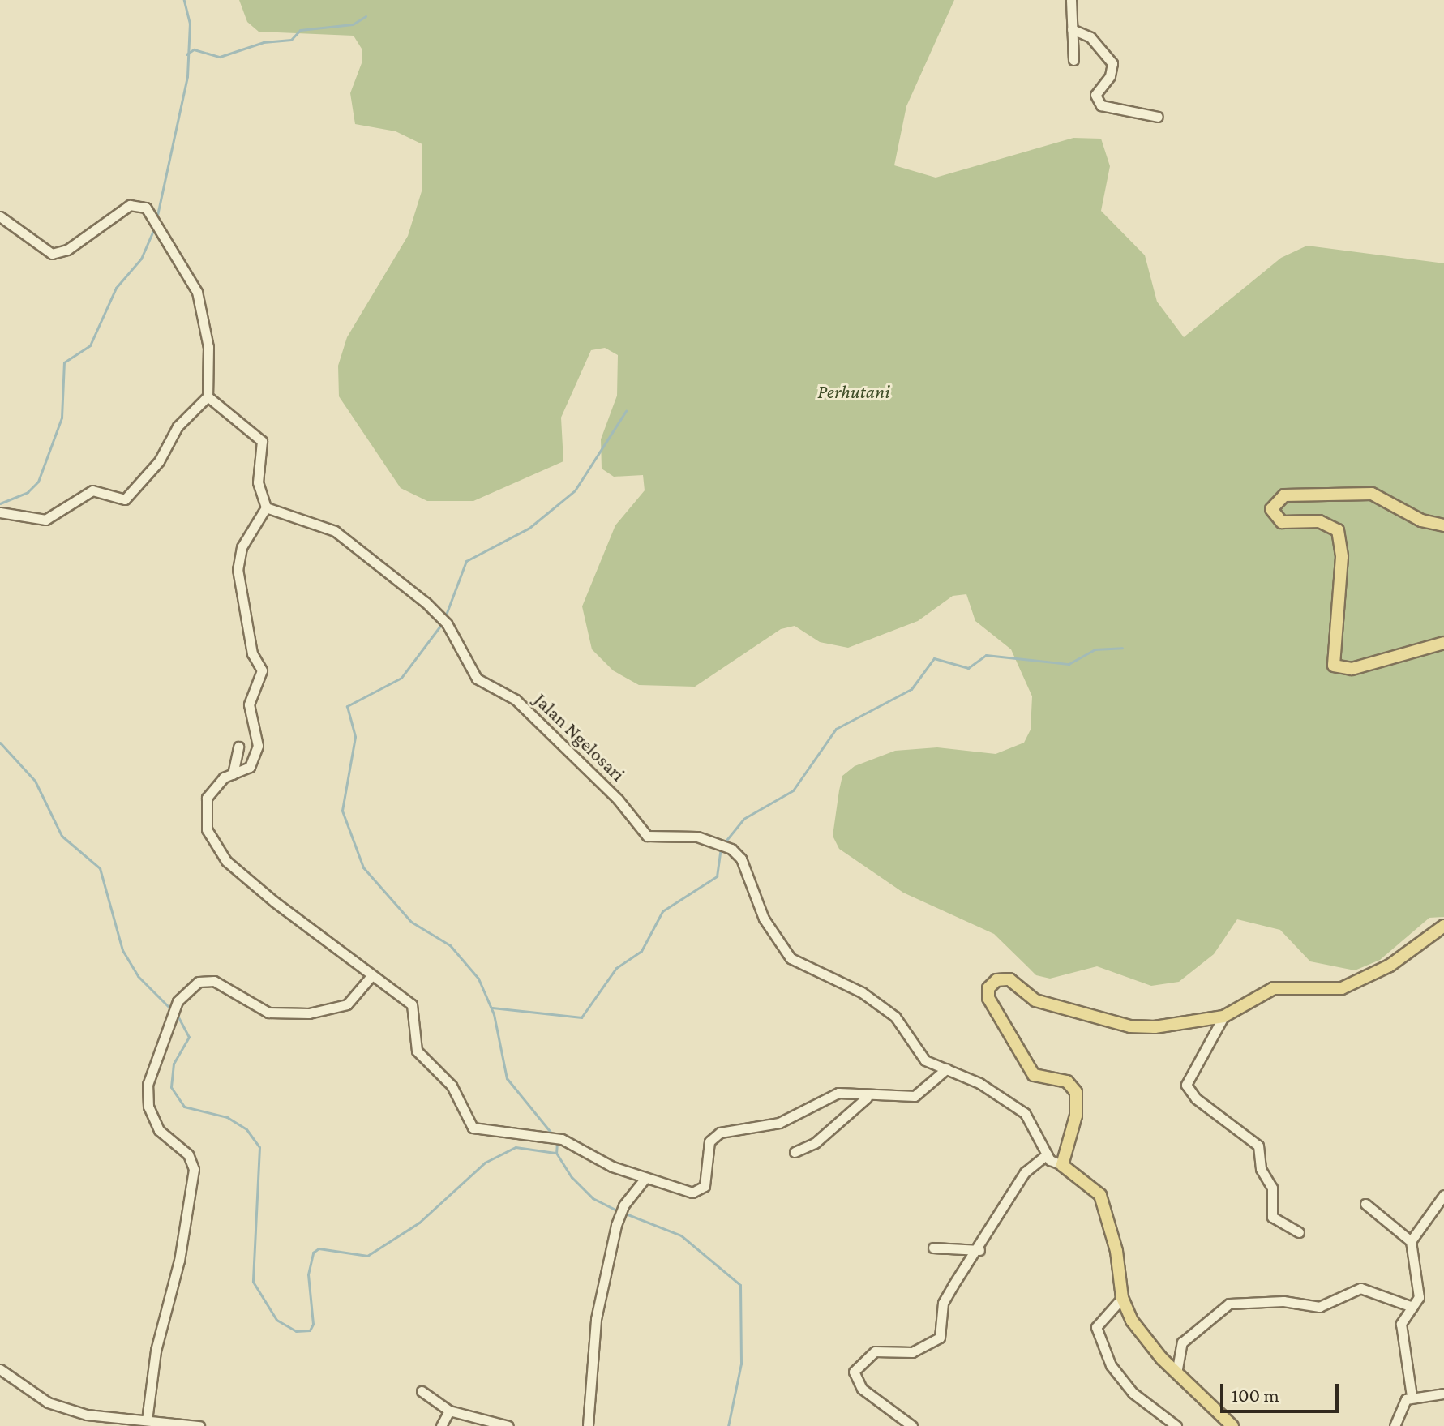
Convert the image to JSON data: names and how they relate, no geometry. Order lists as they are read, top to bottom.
{
  "streets": {
    "street": ["Jalan Ngelosari"]
  },
  "parks": ["Perhutani"],
  "scale_bar": "100 m"
}
